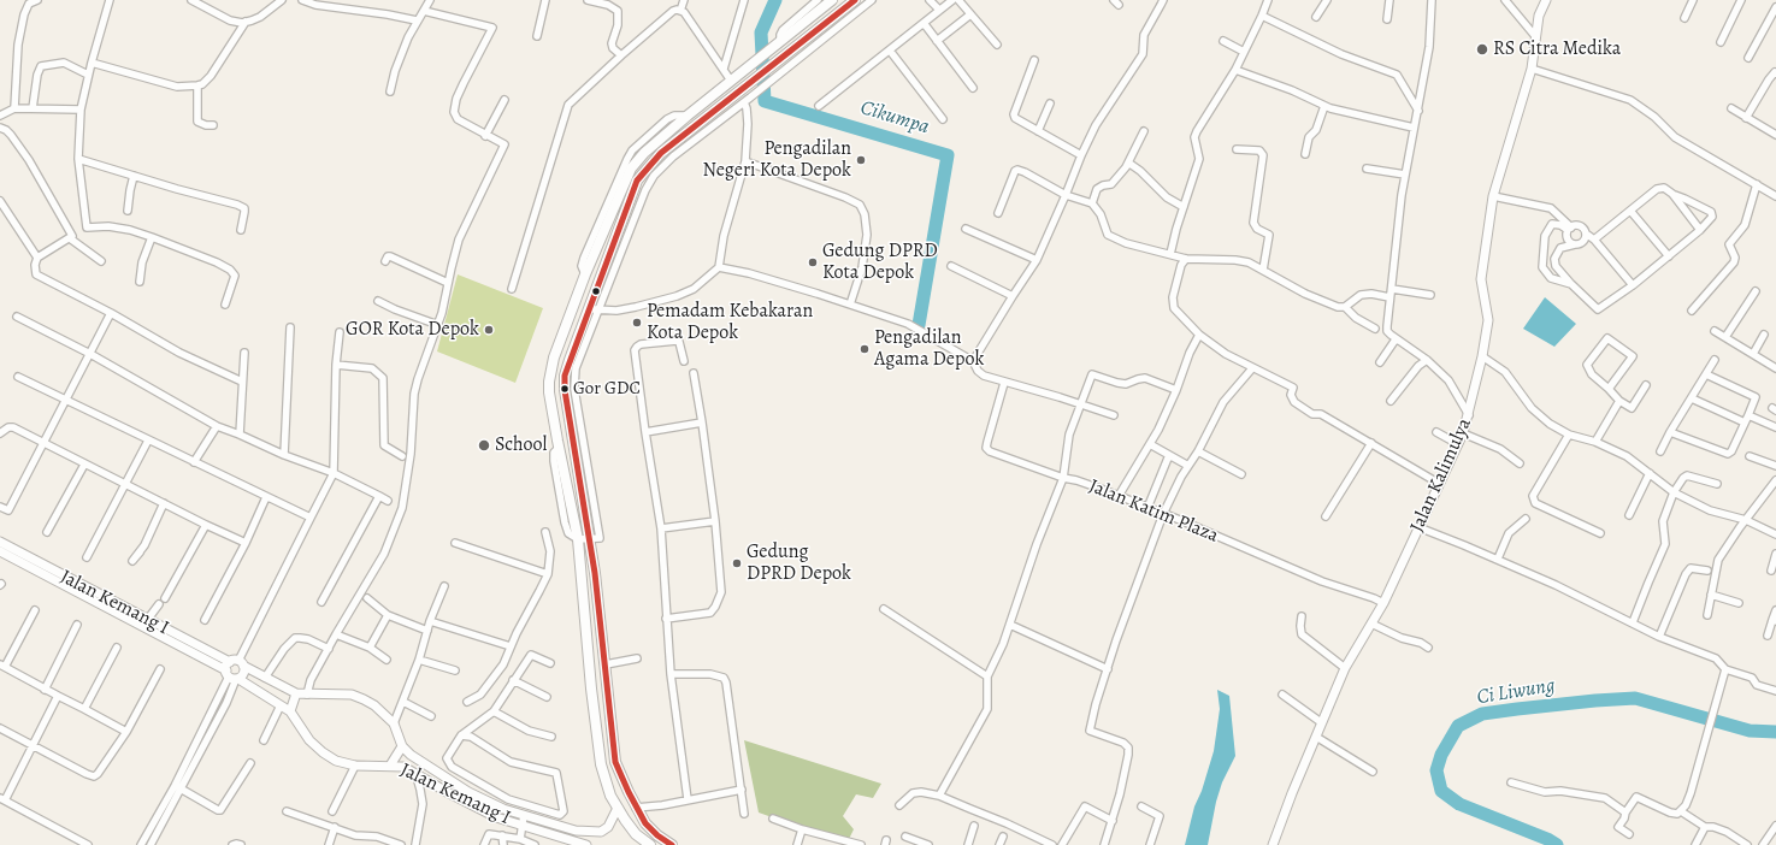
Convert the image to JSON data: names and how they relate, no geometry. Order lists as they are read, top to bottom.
{
  "streets": {
    "street": ["Jalan Kalimulya", "Jalan Katim Plaza", "Jalan Kemang I"]
  },
  "crossings": [
    ["Jalan Kalimulya", "Jalan Katim Plaza"]
  ],
  "water": ["Cikumpa", "Ci Liwung"],
  "places": [
    "RS Citra Medika",
    "Pengadilan Negeri Kota Depok",
    "Gedung DPRD Kota Depok",
    "Pemadam Kebakaran Kota Depok",
    "GOR Kota Depok",
    "Pengadilan Agama Depok",
    "Gor GDC",
    "School",
    "Gedung DPRD Depok"
  ]
}
